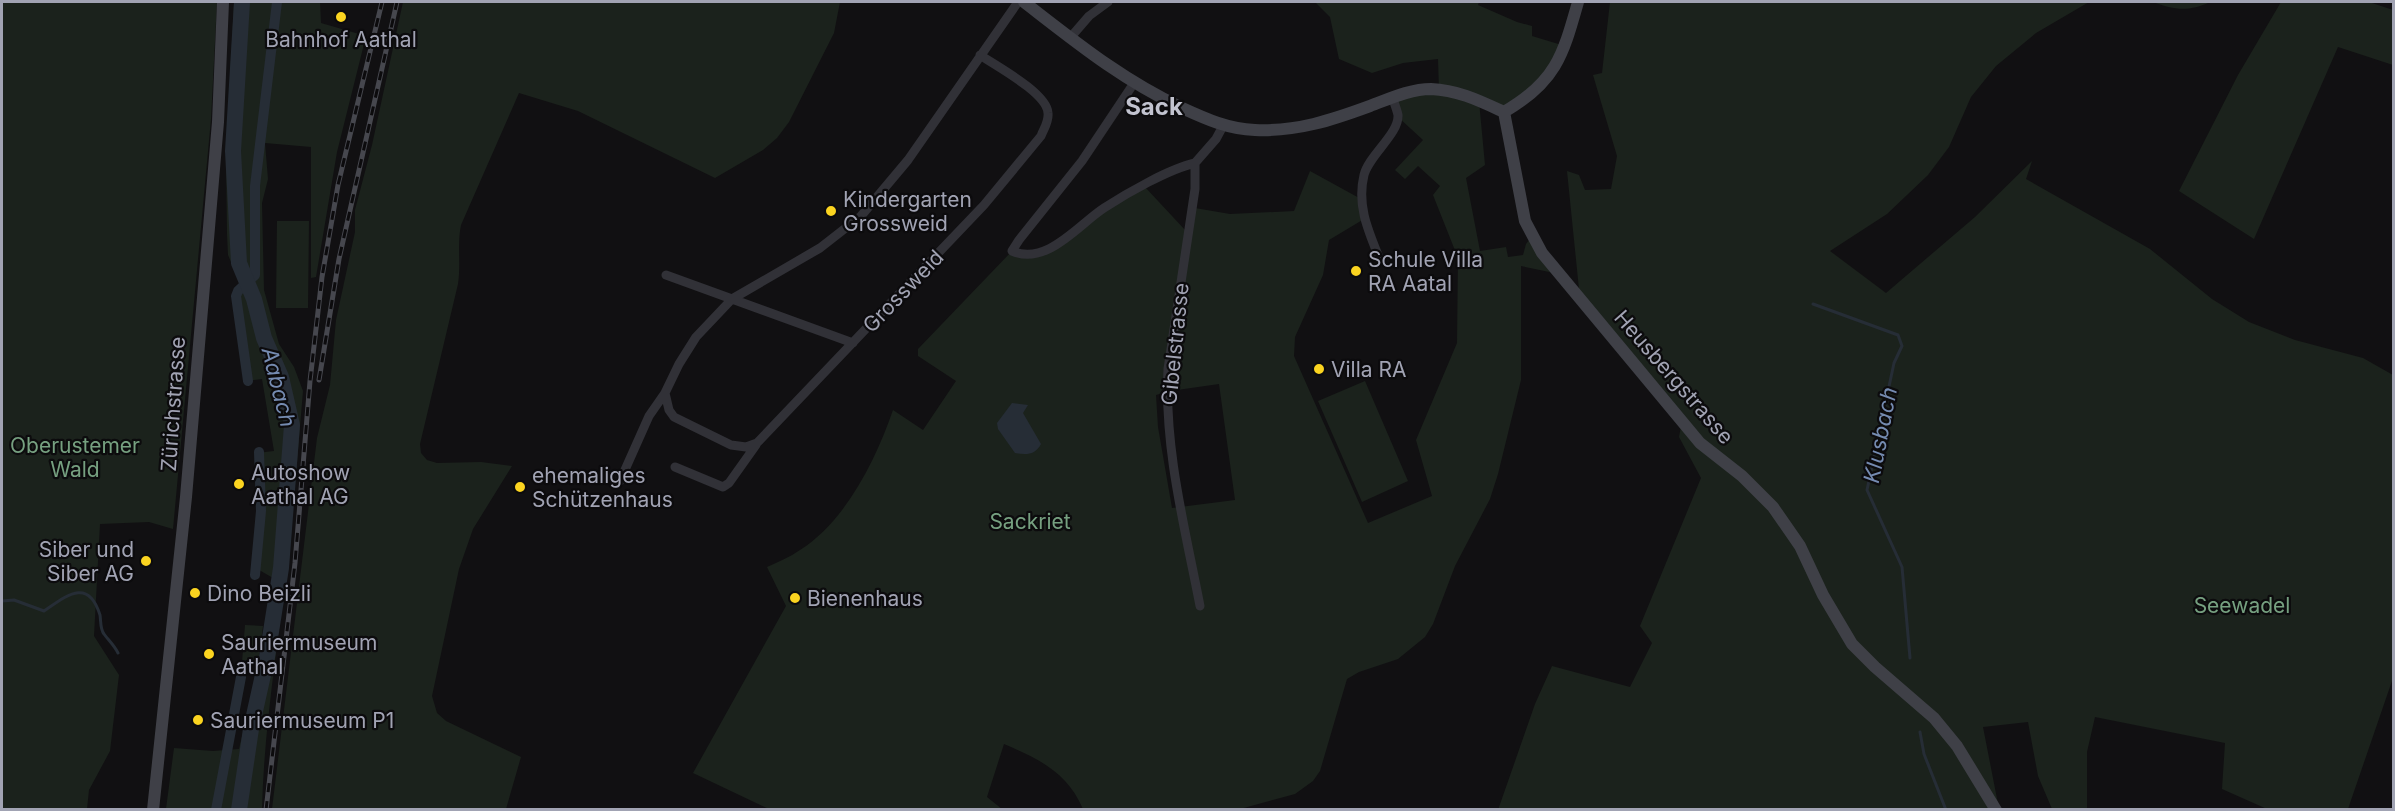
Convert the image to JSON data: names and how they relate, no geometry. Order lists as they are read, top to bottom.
{
  "streets": {
    "street": [
      "Grossweid",
      "Gibelstrasse",
      "Heusbergstrasse",
      "Zürichstrasse"
    ]
  },
  "districts": ["Sack"],
  "water": ["Aabach", "Klusbach"],
  "parks": ["Oberustemer Wald", "Sackriet", "Seewadel"],
  "places": [
    "Bahnhof Aathal",
    "Kindergarten Grossweid",
    "Schule Villa RA Aatal",
    "Villa RA",
    "Autoshow Aathal AG",
    "ehemaliges Schützenhaus",
    "Siber und Siber AG",
    "Dino Beizli",
    "Bienenhaus",
    "Sauriermuseum Aathal",
    "Sauriermuseum P1"
  ]
}
